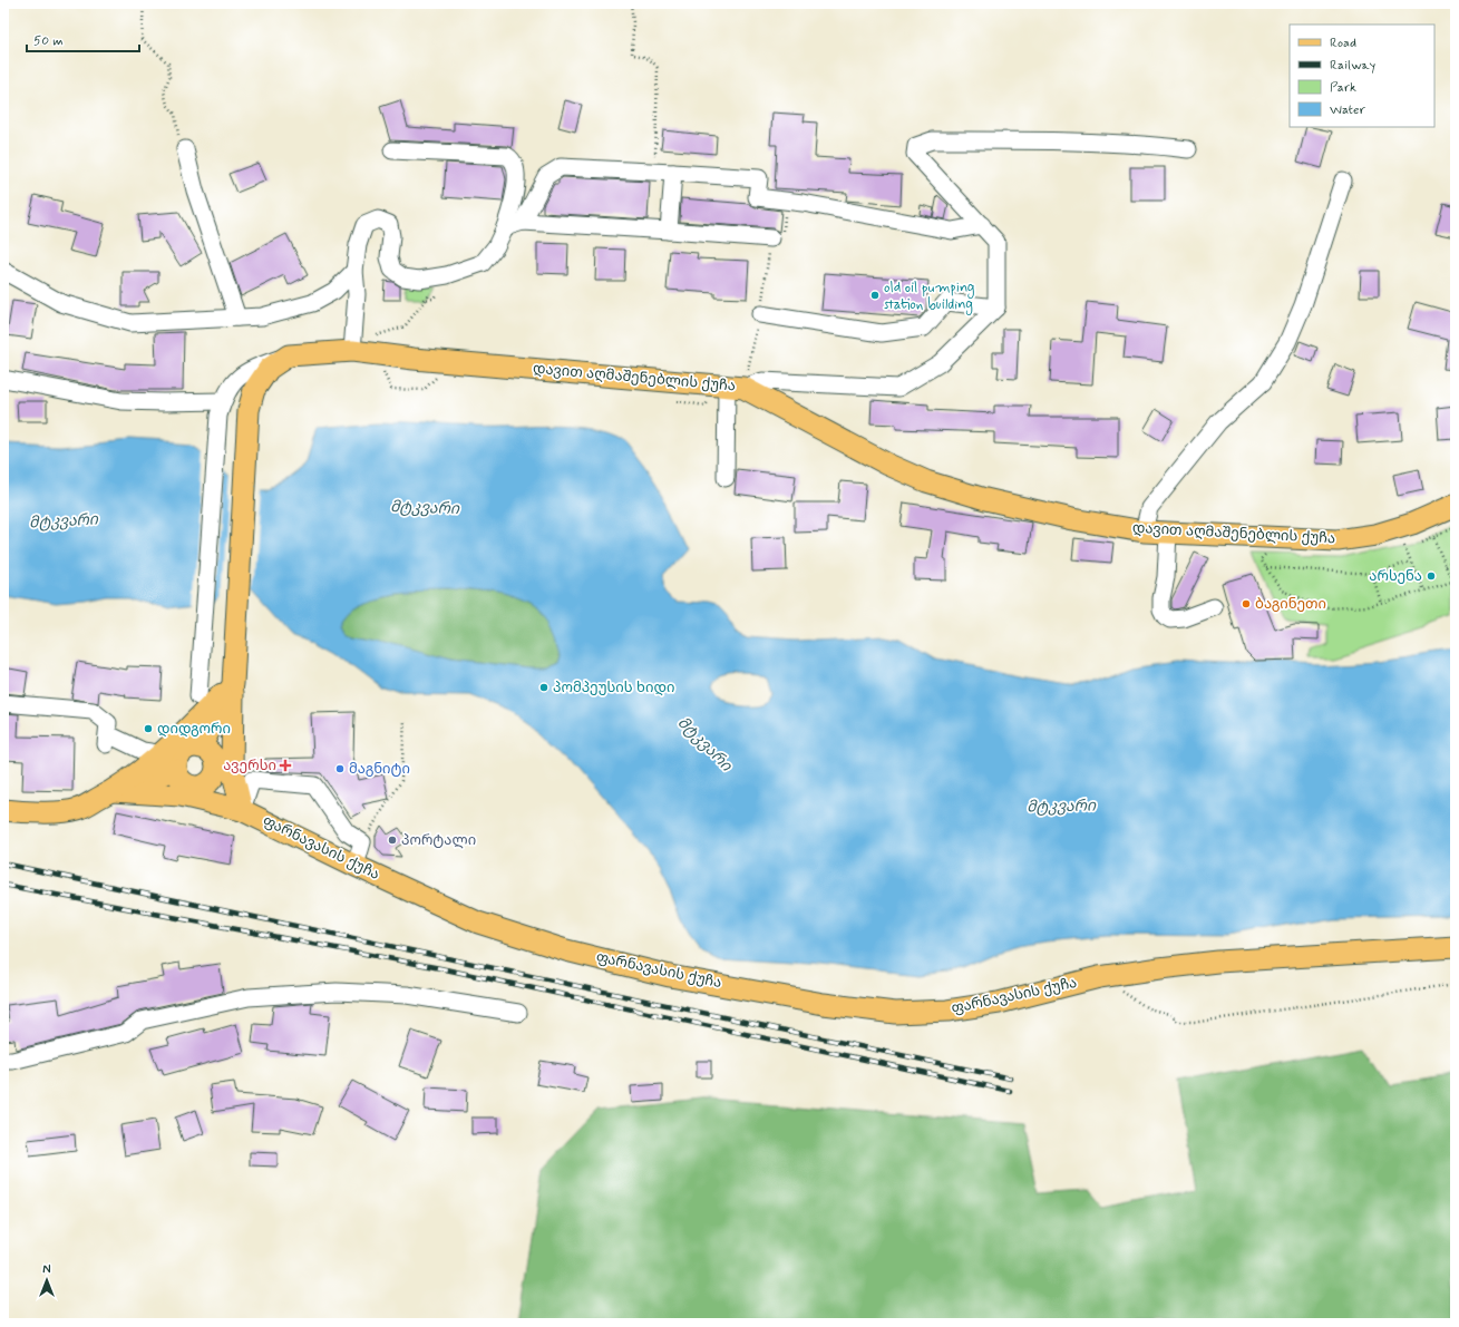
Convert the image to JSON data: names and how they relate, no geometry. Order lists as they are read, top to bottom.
{
  "streets": {
    "main road": ["დავით აღმაშენებლის ქუჩა", "ფარნავასის ქუჩა"]
  },
  "water": ["მტკვარი"],
  "places": {
    "other": [
      "old oil pumping station building",
      "არსენა",
      "ბაგინეთი",
      "პომპეუსის ხიდი",
      "დიდგორი",
      "მაგნიტი",
      "პორტალი"
    ],
    "health": ["ავერსი"]
  },
  "legend": [
    "Road",
    "Railway",
    "Park",
    "Water"
  ],
  "scale_bar": "50 m",
  "north": "top"
}
